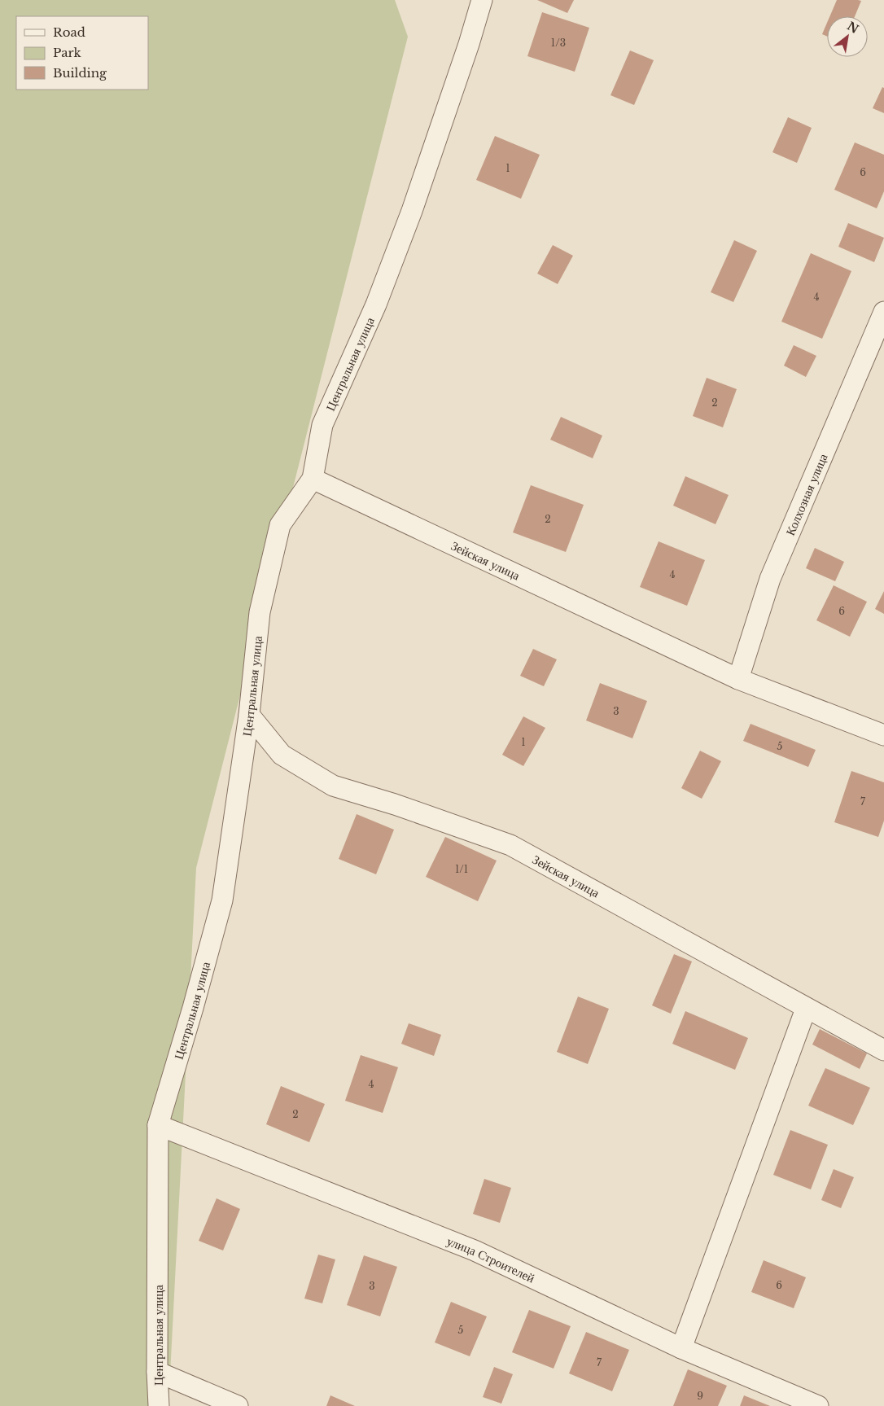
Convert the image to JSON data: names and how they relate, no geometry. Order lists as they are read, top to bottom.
{
  "streets": {
    "street": [
      "Центральная улица",
      "Колхозная улица",
      "Зейская улица",
      "улица Строителей"
    ]
  },
  "crossings": [
    ["Центральная улица", "Зейская улица"],
    ["Центральная улица", "улица Строителей"],
    ["Колхозная улица", "Зейская улица"]
  ],
  "house_numbers": [
    "1/3",
    "1",
    "6",
    "4",
    "2",
    "2",
    "4",
    "6",
    "3",
    "1",
    "5",
    "7",
    "1/1",
    "4",
    "2",
    "6",
    "3",
    "5",
    "7",
    "9"
  ],
  "legend": ["Road", "Park", "Building"],
  "north": "top right"
}
